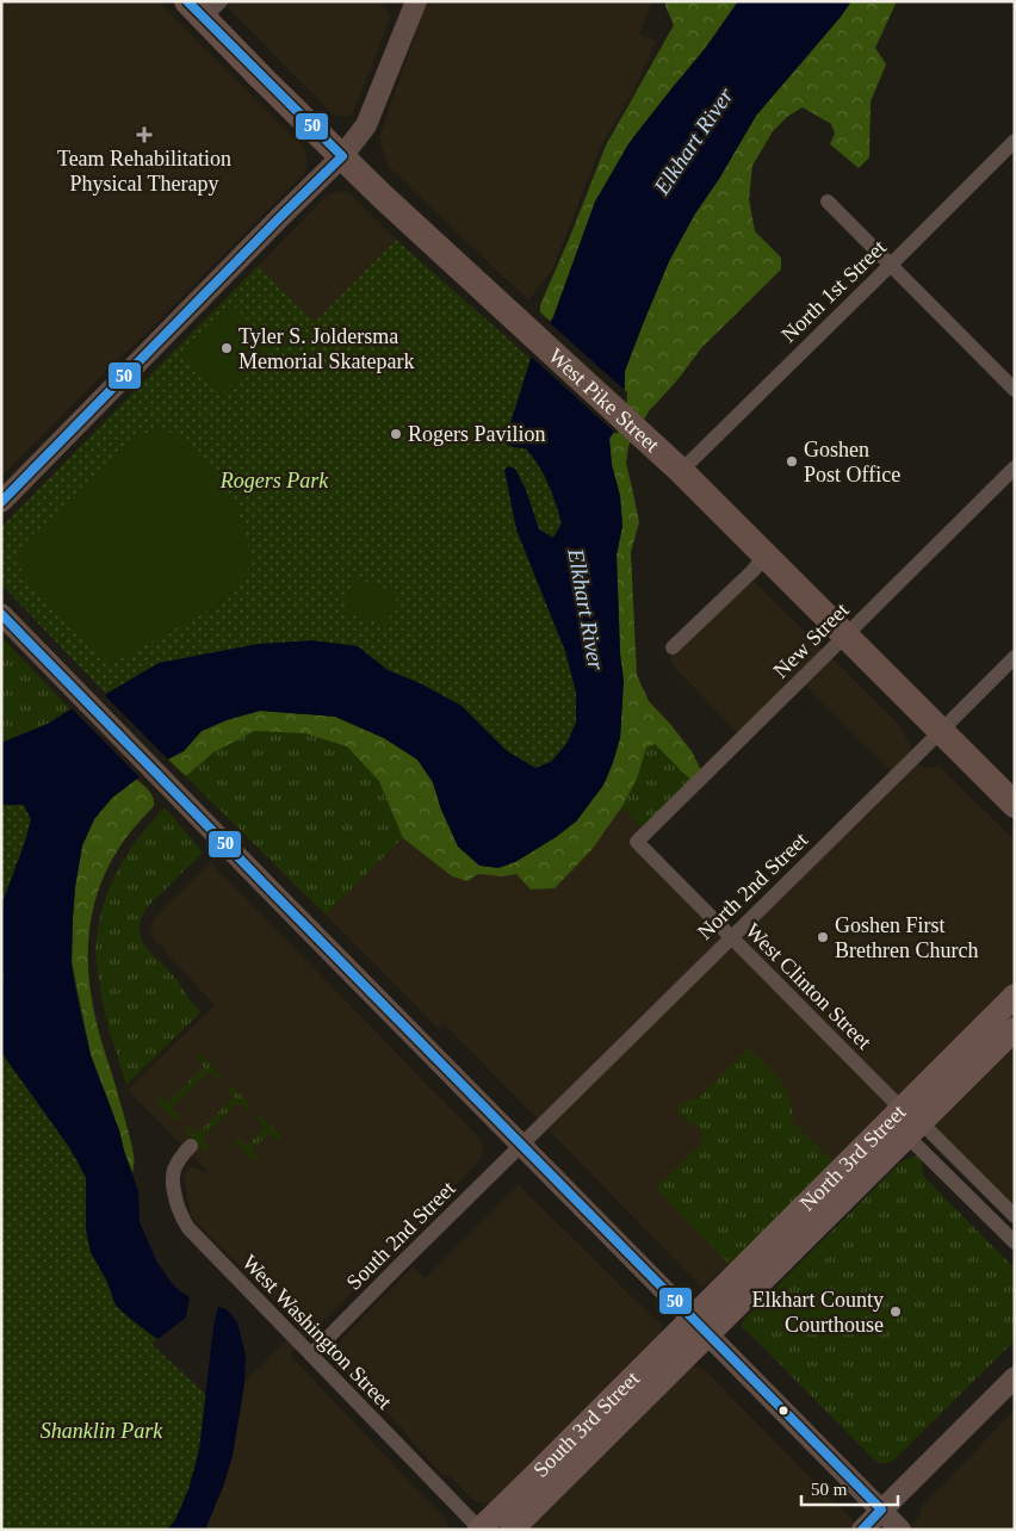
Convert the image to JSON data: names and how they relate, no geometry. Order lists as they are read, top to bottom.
{
  "streets": {
    "highway": ["West Pike Street"],
    "main road": ["North 3rd Street", "South 3rd Street"],
    "street": [
      "North 1st Street",
      "New Street",
      "North 2nd Street",
      "West Clinton Street",
      "South 2nd Street",
      "West Washington Street"
    ]
  },
  "crossings": [
    ["North 1st Street", "West Pike Street"],
    ["West Pike Street", "New Street"],
    ["West Pike Street", "North 2nd Street"],
    ["New Street", "West Clinton Street"],
    ["North 2nd Street", "West Clinton Street"],
    ["North 2nd Street", "South 2nd Street"],
    ["West Clinton Street", "North 3rd Street"],
    ["North 3rd Street", "South 3rd Street"],
    ["South 2nd Street", "West Washington Street"],
    ["West Washington Street", "South 3rd Street"]
  ],
  "water": ["Elkhart River"],
  "parks": ["Rogers Park", "Shanklin Park"],
  "places": {
    "health": ["Team Rehabilitation Physical Therapy"],
    "other": [
      "Tyler S. Joldersma Memorial Skatepark",
      "Rogers Pavilion",
      "Goshen Post Office",
      "Goshen First Brethren Church",
      "Elkhart County Courthouse"
    ]
  },
  "lines": ["transit line 50"],
  "scale_bar": "50 m"
}
